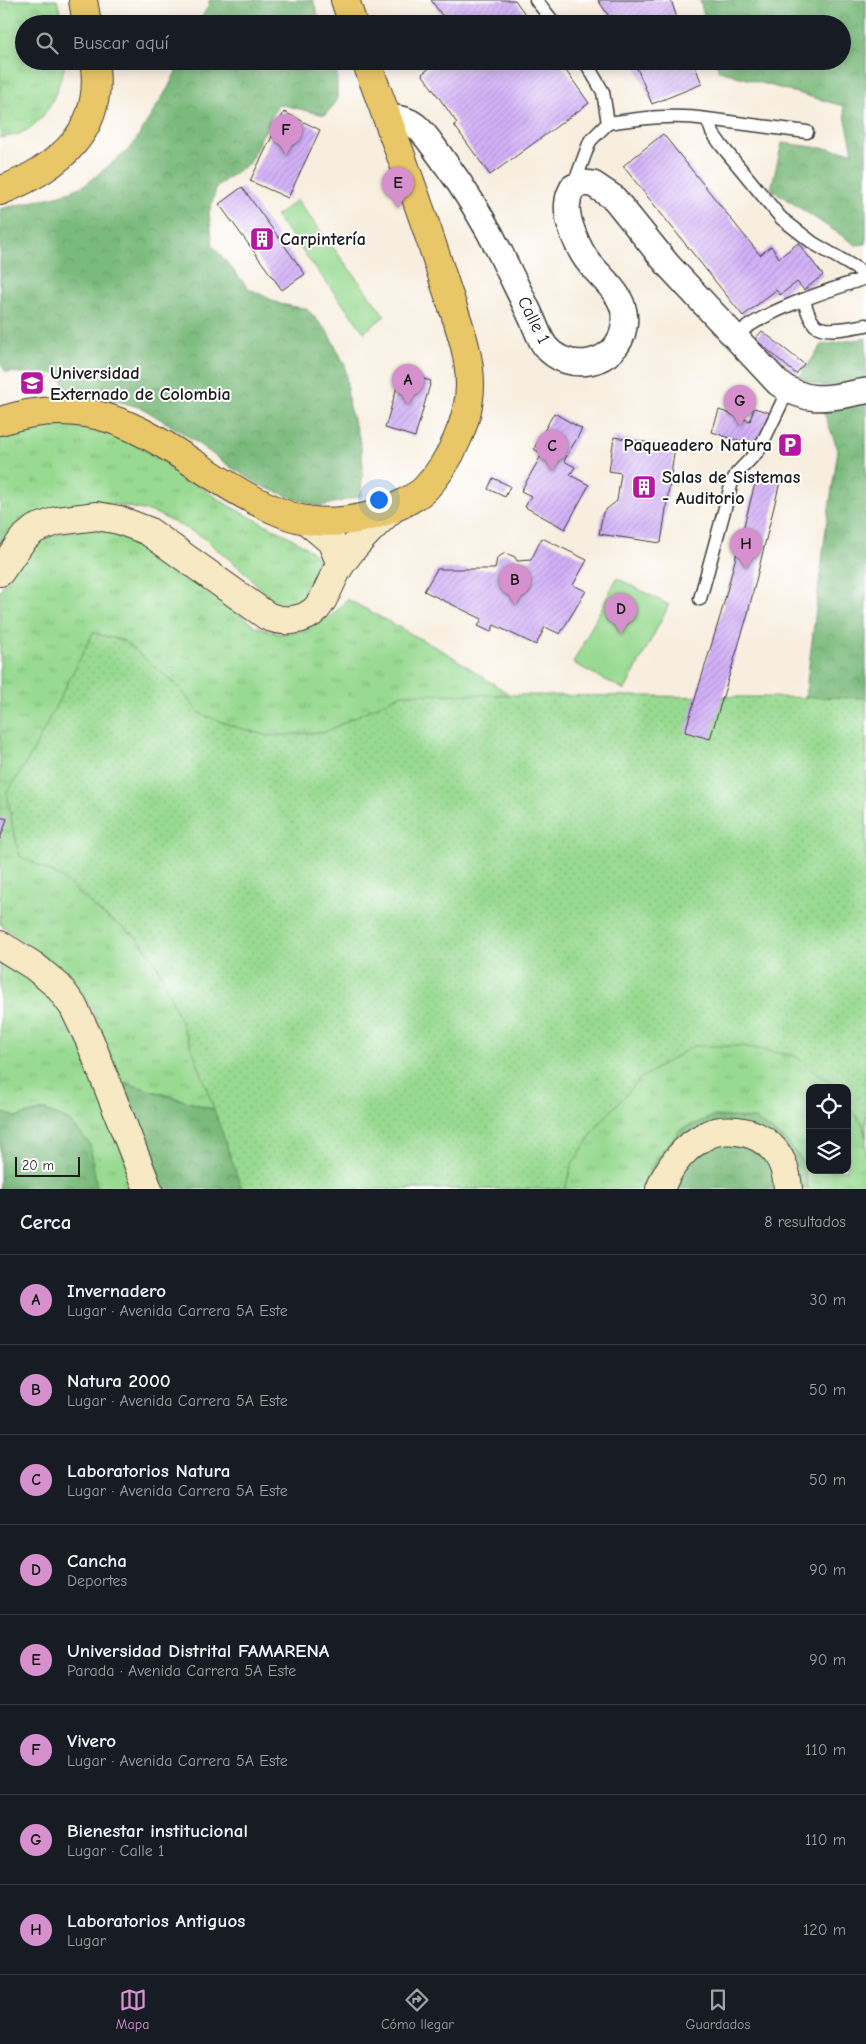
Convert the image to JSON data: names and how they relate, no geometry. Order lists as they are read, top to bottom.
{
  "streets": {
    "street": ["Calle 1"]
  },
  "places": {
    "building": ["Carpintería", "Salas de Sistemas - Auditorio"],
    "school or university": ["Universidad Externado de Colombia"],
    "parking": ["Paqueadero Natura"]
  },
  "scale_bar": "20 m",
  "page": {
    "search": "Buscar aquí",
    "pins": [
      "F",
      "E",
      "A",
      "G",
      "C",
      "H",
      "B",
      "D"
    ],
    "scale": "20 m",
    "heading": ["Cerca", "8 resultados"],
    "list": [
      {
        "mark": "A",
        "name": "Invernadero",
        "note": "Lugar · Avenida Carrera 5A Este",
        "value": "30 m"
      },
      {
        "mark": "B",
        "name": "Natura 2000",
        "note": "Lugar · Avenida Carrera 5A Este",
        "value": "50 m"
      },
      {
        "mark": "C",
        "name": "Laboratorios Natura",
        "note": "Lugar · Avenida Carrera 5A Este",
        "value": "50 m"
      },
      {
        "mark": "D",
        "name": "Cancha",
        "note": "Deportes",
        "value": "90 m"
      },
      {
        "mark": "E",
        "name": "Universidad Distrital FAMARENA",
        "note": "Parada · Avenida Carrera 5A Este",
        "value": "90 m"
      },
      {
        "mark": "F",
        "name": "Vivero",
        "note": "Lugar · Avenida Carrera 5A Este",
        "value": "110 m"
      },
      {
        "mark": "G",
        "name": "Bienestar institucional",
        "note": "Lugar · Calle 1",
        "value": "110 m"
      },
      {
        "mark": "H",
        "name": "Laboratorios Antiguos",
        "note": "Lugar",
        "value": "120 m"
      }
    ],
    "nav": ["Mapa", "Cómo llegar", "Guardados"]
  }
}
